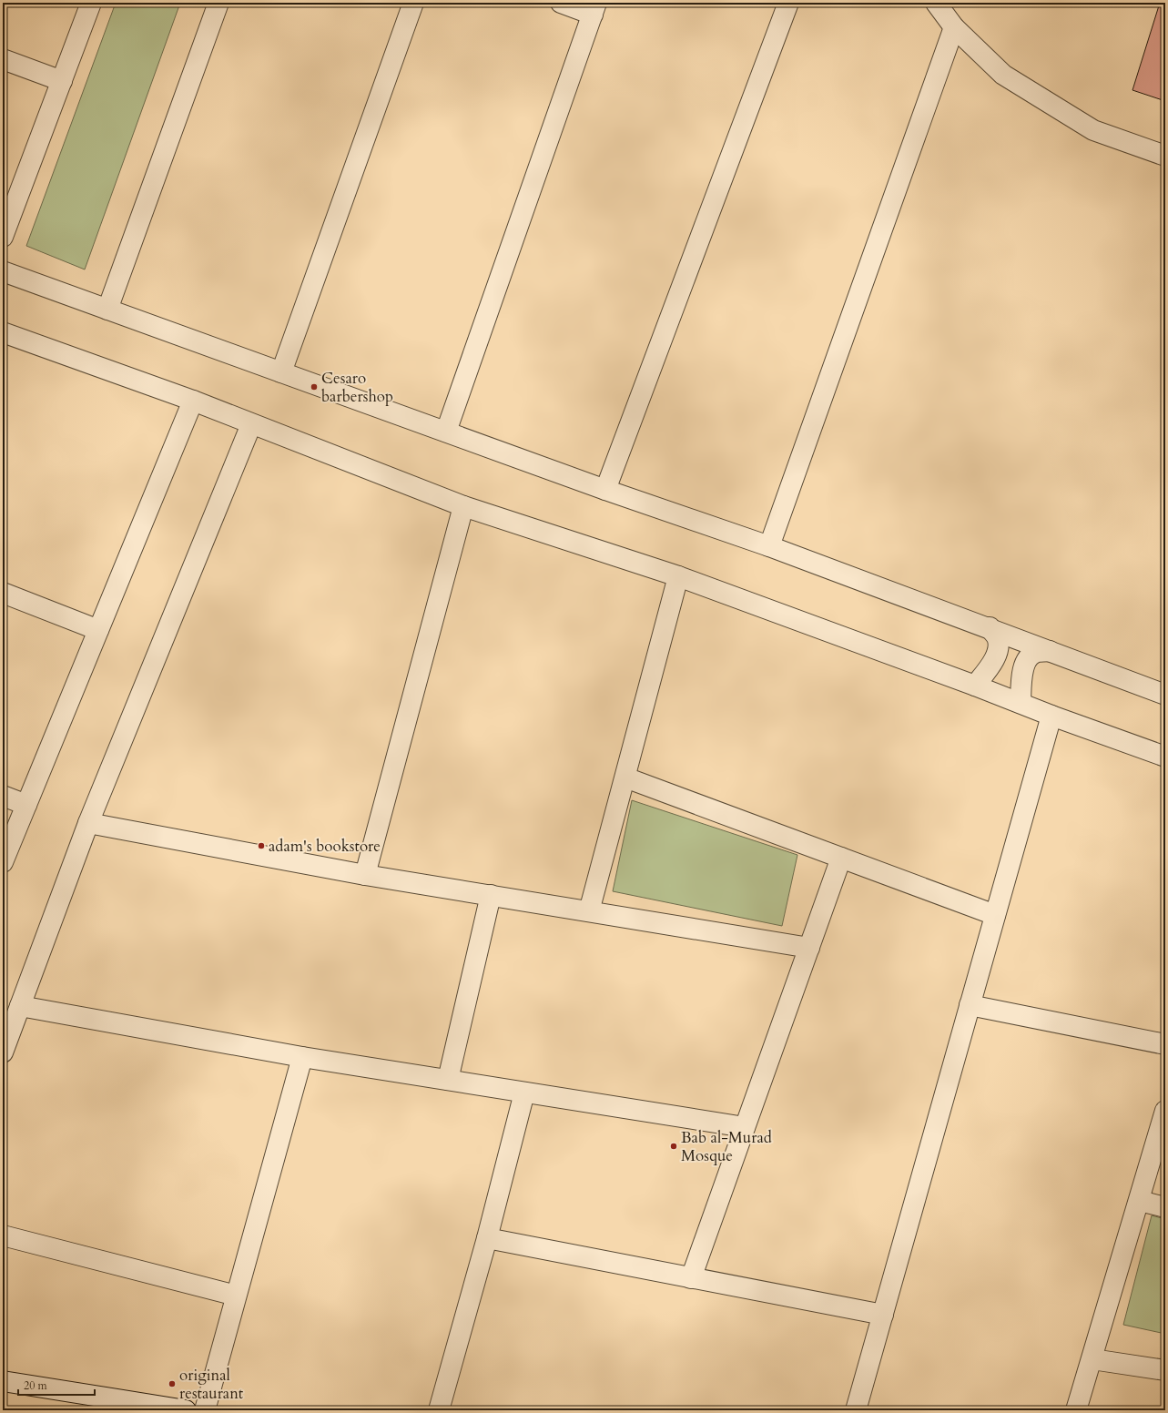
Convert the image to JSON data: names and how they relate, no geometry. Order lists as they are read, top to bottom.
{
  "places": [
    "Cesaro barbershop",
    "adam's bookstore",
    "Bab al-Murad Mosque",
    "original restaurant"
  ],
  "scale_bar": "20 m"
}
